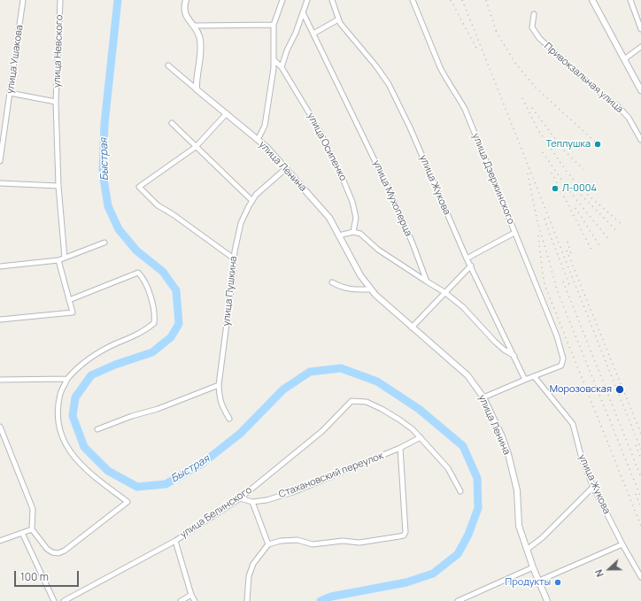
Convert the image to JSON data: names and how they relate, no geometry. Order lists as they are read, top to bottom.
{
  "streets": {
    "street": [
      "улица Невского",
      "улица Ушакова",
      "Привокзальная улица",
      "улица Осипенко",
      "улица Ленина",
      "улица Дзержинского",
      "улица Жукова",
      "улица Мухоперца",
      "улица Пушкина",
      "Стахановский переулок",
      "улица Белинского"
    ]
  },
  "crossings": [
    ["улица Невского", "улица Ушакова"],
    ["улица Ленина", "улица Пушкина"],
    ["улица Дзержинского", "улица Жукова"],
    ["Стахановский переулок", "улица Белинского"]
  ],
  "water": ["Быстрая"],
  "places": [
    "Теплушка",
    "Л-0004",
    "Морозовская",
    "Продукты"
  ],
  "scale_bar": "100 m",
  "north": "left"
}
